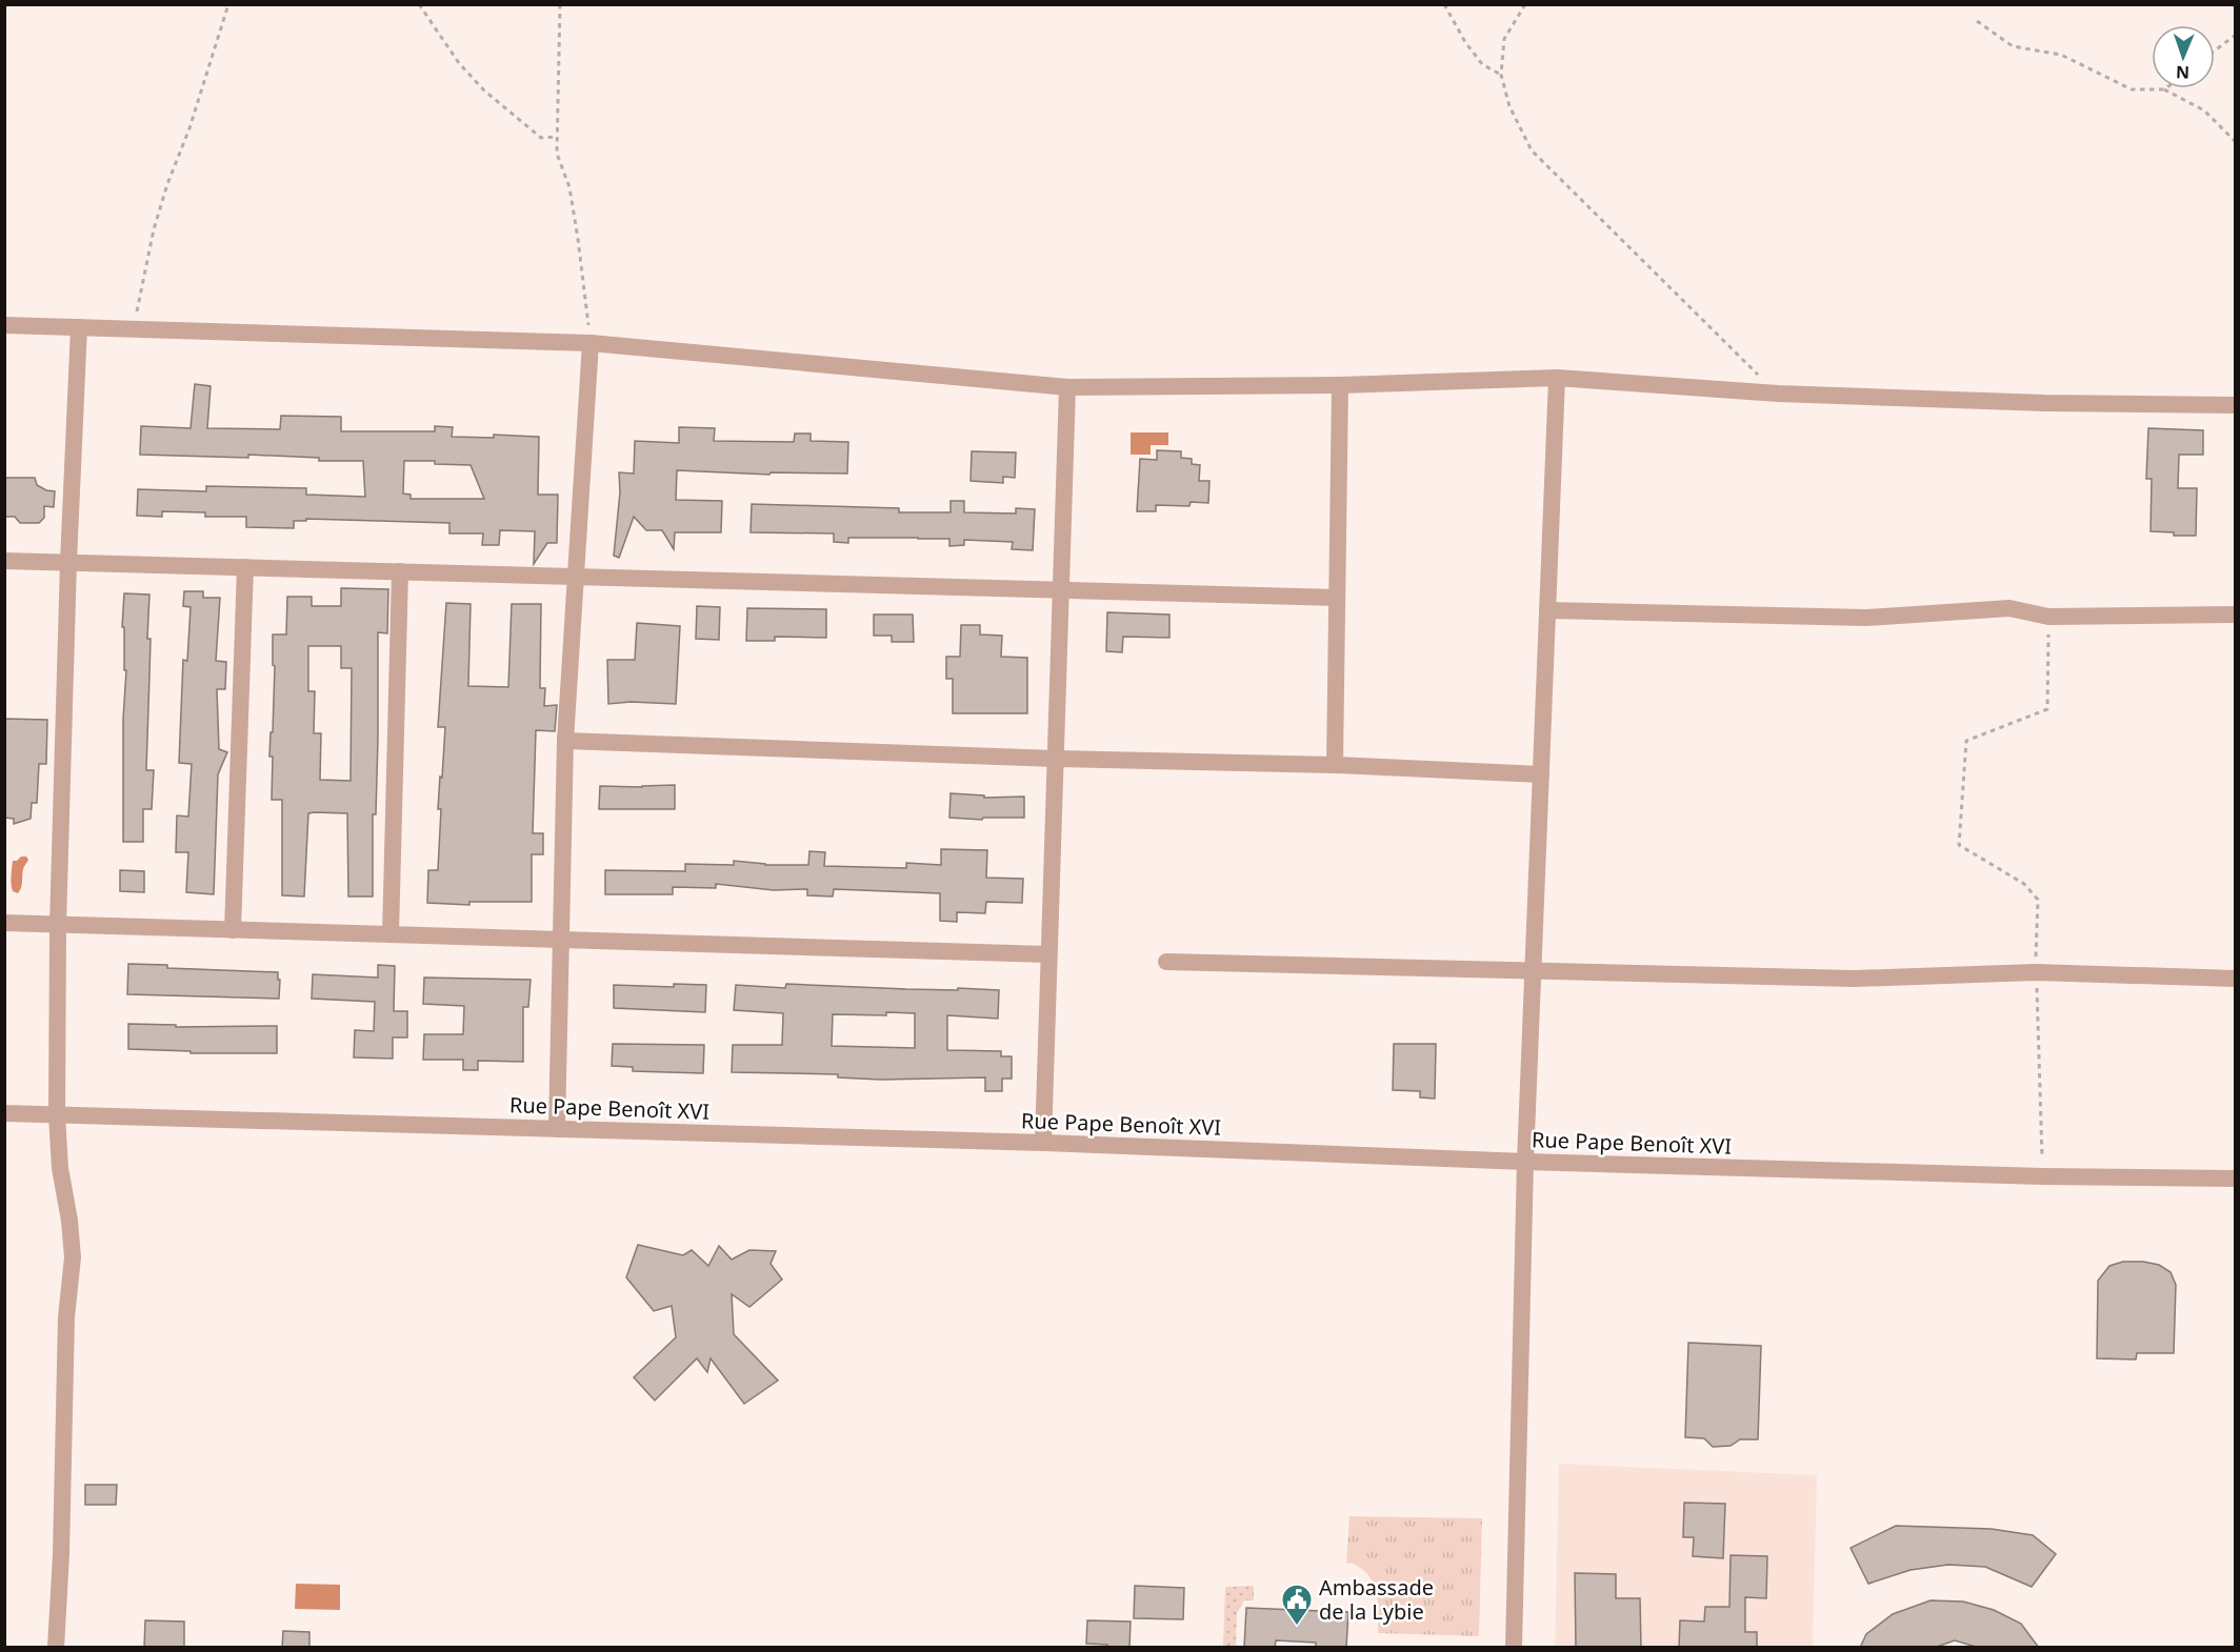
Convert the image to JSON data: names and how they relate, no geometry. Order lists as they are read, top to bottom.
{
  "streets": {
    "street": ["Rue Pape Benoît XVI"]
  },
  "places": {
    "public building": ["Ambassade de la Lybie"]
  },
  "north": "bottom"
}
